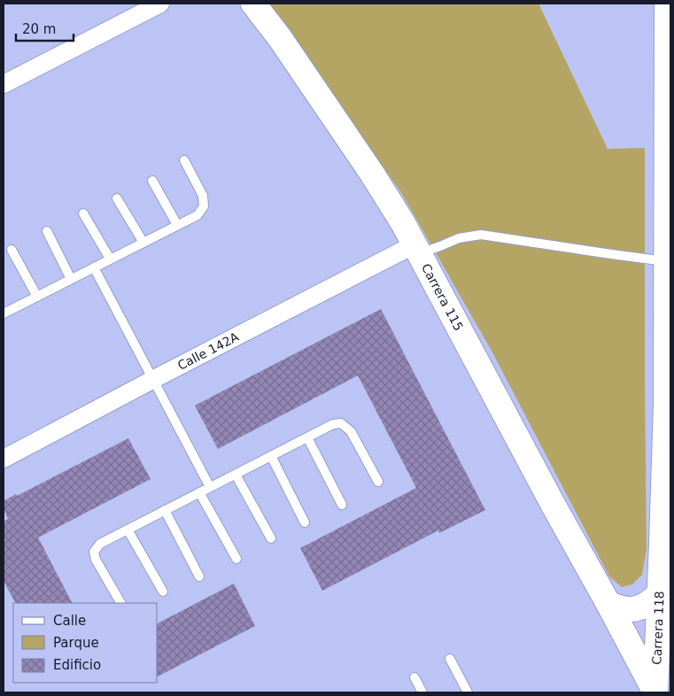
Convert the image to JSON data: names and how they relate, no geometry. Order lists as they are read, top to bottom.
{
  "streets": {
    "street": ["Carrera 115", "Calle 142A", "Carrera 118"]
  },
  "crossings": [
    ["Carrera 115", "Calle 142A"],
    ["Carrera 115", "Carrera 118"]
  ],
  "legend": ["Calle", "Parque", "Edificio"],
  "scale_bar": "20 m"
}
